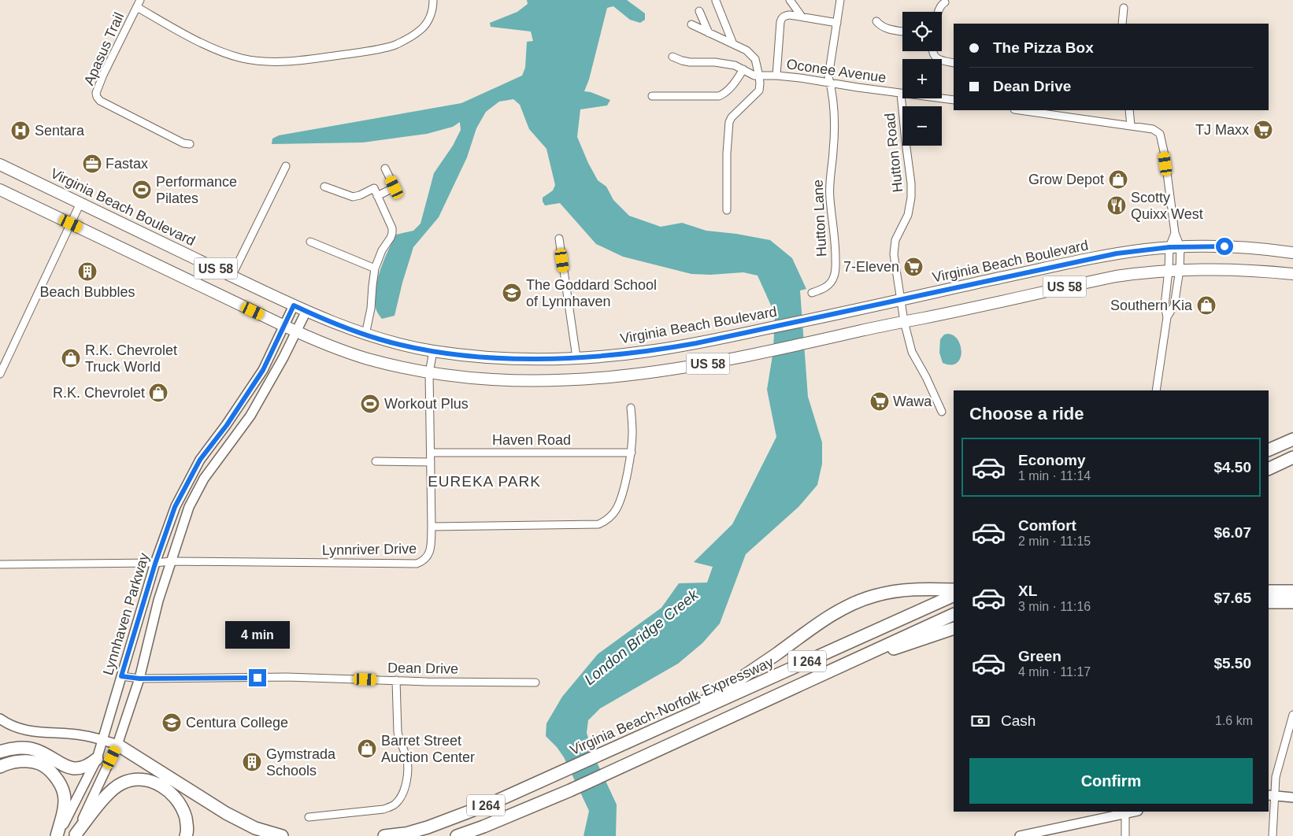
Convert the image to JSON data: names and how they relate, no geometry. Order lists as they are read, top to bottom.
{
  "streets": {
    "highway": ["I 264", "Virginia Beach-Norfolk Expressway"],
    "main road": ["Virginia Beach Boulevard", "US 58", "Lynnhaven Parkway"],
    "street": [
      "Apasus Trail",
      "Oconee Avenue",
      "Hutton Road",
      "Hutton Lane",
      "Haven Road",
      "Lynnriver Drive",
      "Dean Drive"
    ]
  },
  "crossings": [
    ["Oconee Avenue", "Hutton Road"],
    ["Oconee Avenue", "Hutton Lane"],
    ["Hutton Road", "Virginia Beach Boulevard"],
    ["Hutton Road", "US 58"],
    ["Virginia Beach Boulevard", "Lynnhaven Parkway"],
    ["US 58", "Lynnhaven Parkway"],
    ["Haven Road", "Lynnriver Drive"],
    ["Lynnriver Drive", "Lynnhaven Parkway"],
    ["Lynnhaven Parkway", "Dean Drive"]
  ],
  "districts": ["EUREKA PARK"],
  "water": ["London Bridge Creek"],
  "places": {
    "supermarket": ["TJ Maxx", "7-Eleven", "Wawa"],
    "hospital": ["Sentara"],
    "office": ["Fastax"],
    "shop": [
      "Grow Depot",
      "Southern Kia",
      "R.K. Chevrolet Truck World",
      "R.K. Chevrolet",
      "Barret Street Auction Center"
    ],
    "sports": ["Performance Pilates", "Workout Plus"],
    "restaurant": ["Scotty Quixx West"],
    "building": ["Beach Bubbles", "Gymstrada Schools"],
    "school or university": ["The Goddard School of Lynnhaven", "Centura College"]
  },
  "page": {
    "map_buttons": ["+", "−"],
    "banner": ["The Pizza Box", "Dean Drive"],
    "heading": "Choose a ride",
    "list": [
      {
        "name": "Economy",
        "note": "1 min · 11:14",
        "value": "$4.50"
      },
      {
        "name": "Comfort",
        "note": "2 min · 11:15",
        "value": "$6.07"
      },
      {
        "name": "XL",
        "note": "3 min · 11:16",
        "value": "$7.65"
      },
      {
        "name": "Green",
        "note": "4 min · 11:17",
        "value": "$5.50"
      }
    ],
    "bubble": "4 min",
    "pay": ["Cash", "1.6 km"],
    "buttons": "Confirm"
  }
}
